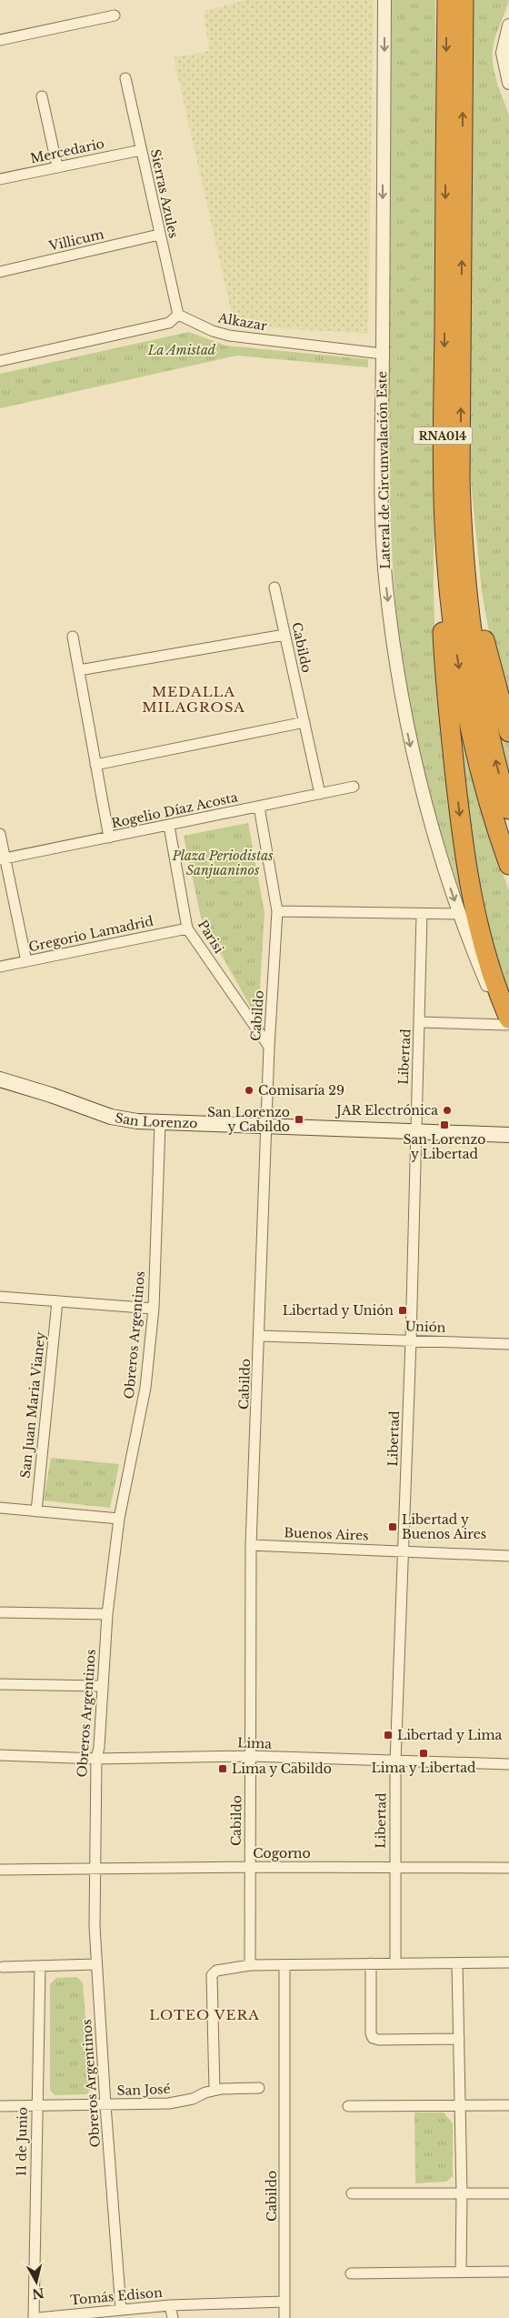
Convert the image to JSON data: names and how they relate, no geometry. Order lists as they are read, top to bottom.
{
  "streets": {
    "highway": ["RNA014"],
    "main road": ["San Lorenzo"],
    "street": [
      "Mercedario",
      "Sierras Azules",
      "Villicum",
      "Alkazar",
      "Lateral de Circunvalación Este",
      "Cabildo",
      "Rogelio Díaz Acosta",
      "Gregorio Lamadrid",
      "Parisi",
      "Libertad",
      "Unión",
      "Obreros Argentinos",
      "San Juan Maria Vianey",
      "Buenos Aires",
      "Lima",
      "Cogorno",
      "San José",
      "11 de Junio",
      "Tomás Edison"
    ]
  },
  "crossings": [
    ["Mercedario", "Sierras Azules"],
    ["Sierras Azules", "Villicum"],
    ["Sierras Azules", "Alkazar"],
    ["Alkazar", "Lateral de Circunvalación Este"],
    ["Cabildo", "Rogelio Díaz Acosta"],
    ["Cabildo", "Parisi"],
    ["Cabildo", "San Lorenzo"],
    ["Cabildo", "Unión"],
    ["Cabildo", "Buenos Aires"],
    ["Cabildo", "Lima"],
    ["Cabildo", "Cogorno"],
    ["Cabildo", "Tomás Edison"],
    ["Rogelio Díaz Acosta", "Parisi"],
    ["Gregorio Lamadrid", "Parisi"],
    ["Libertad", "San Lorenzo"],
    ["Libertad", "Unión"],
    ["Libertad", "Buenos Aires"],
    ["Libertad", "Lima"],
    ["Libertad", "Cogorno"],
    ["San Lorenzo", "Obreros Argentinos"],
    ["Obreros Argentinos", "Lima"],
    ["Obreros Argentinos", "Cogorno"],
    ["Obreros Argentinos", "San José"],
    ["Obreros Argentinos", "Tomás Edison"],
    ["San José", "11 de Junio"]
  ],
  "one_way": ["Lateral de Circunvalación Este"],
  "districts": ["MEDALLA MILAGROSA", "LOTEO VERA"],
  "parks": ["La Amistad", "Plaza Periodistas Sanjuaninos"],
  "places": {
    "other": ["Comisaría 29", "JAR Electrónica"],
    "transit": [
      "San Lorenzo y Cabildo",
      "San Lorenzo y Libertad",
      "Libertad y Unión",
      "Libertad y Buenos Aires",
      "Libertad y Lima",
      "Lima y Libertad",
      "Lima y Cabildo"
    ]
  },
  "north": "bottom"
}
